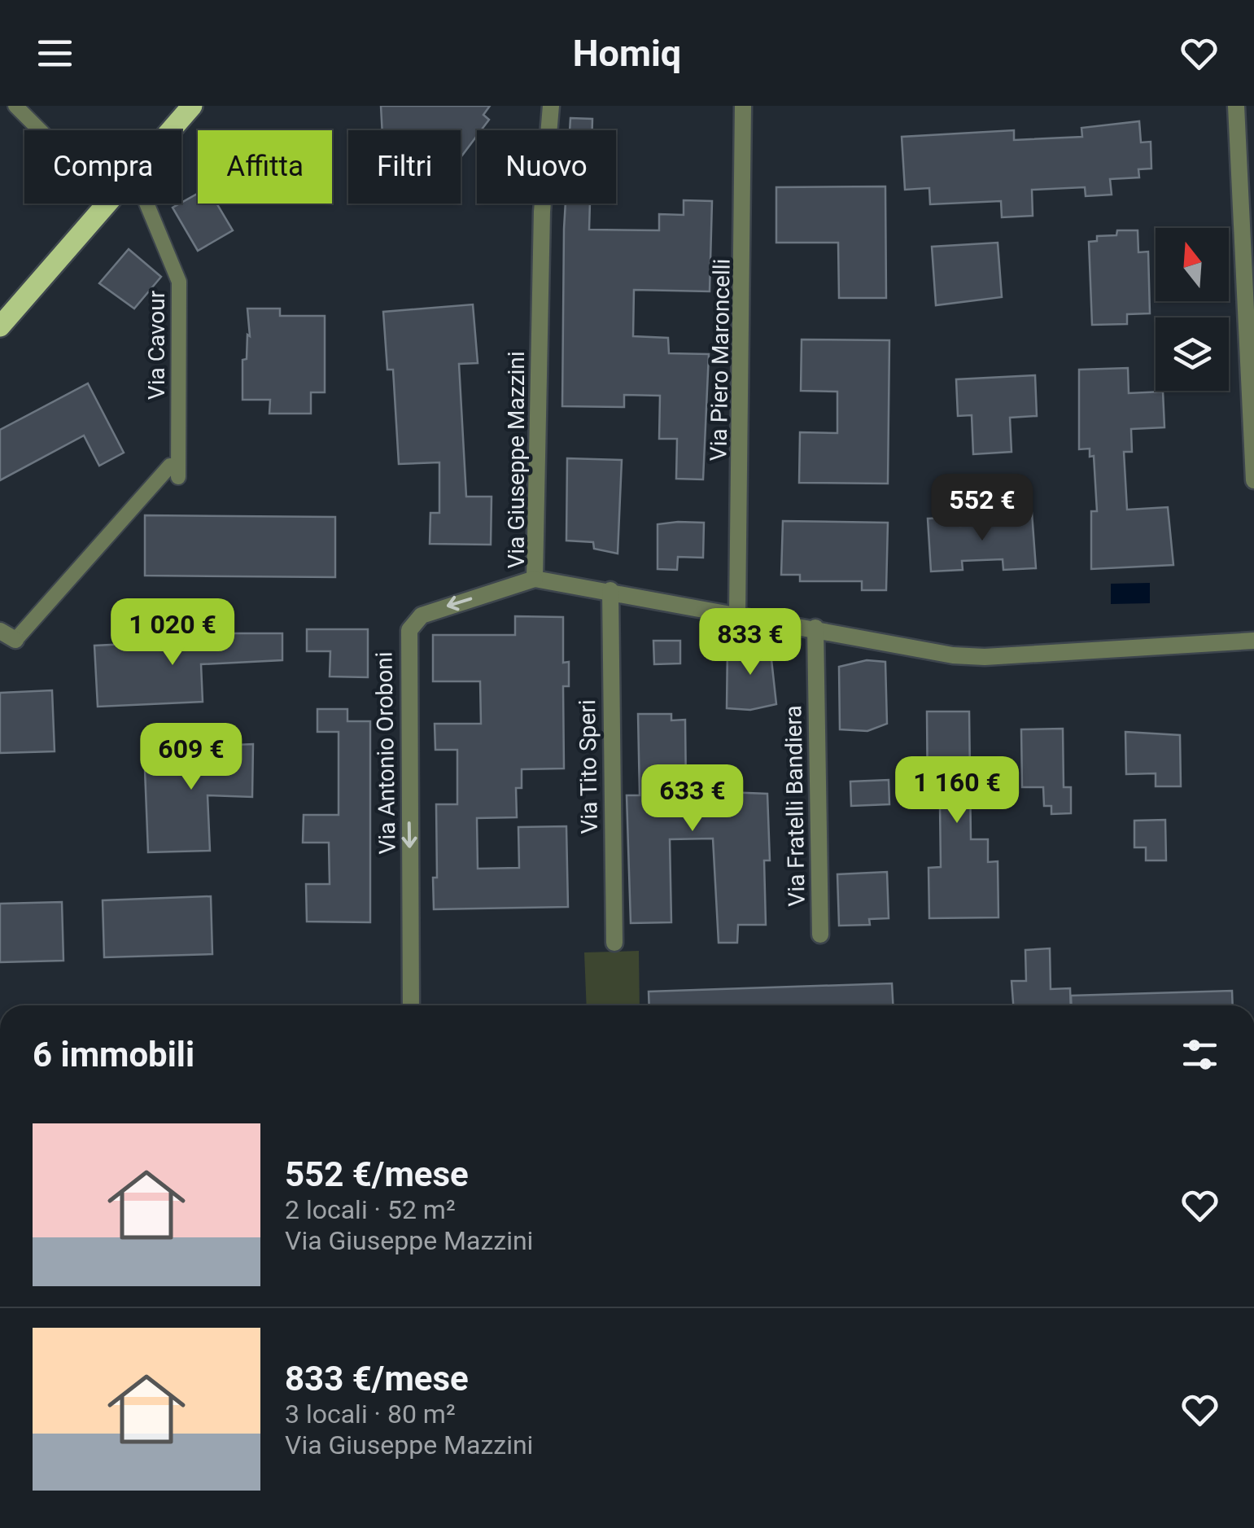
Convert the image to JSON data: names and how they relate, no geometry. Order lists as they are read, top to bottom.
{
  "streets": {
    "street": [
      "Via Piero Maroncelli",
      "Via Giuseppe Mazzini",
      "Via Antonio Oroboni",
      "Via Tito Speri",
      "Via Fratelli Bandiera"
    ],
    "lane": ["Via Cavour"]
  },
  "crossings": [
    ["Via Piero Maroncelli", "Via Giuseppe Mazzini"],
    ["Via Giuseppe Mazzini", "Via Antonio Oroboni"],
    ["Via Giuseppe Mazzini", "Via Tito Speri"],
    ["Via Giuseppe Mazzini", "Via Fratelli Bandiera"]
  ],
  "one_way": ["Via Antonio Oroboni"],
  "north": "top",
  "page": {
    "header": "Homiq",
    "chip": [
      "Compra",
      "Affitta",
      "Filtri",
      "Nuovo"
    ],
    "price": [
      "552 €",
      "1 020 €",
      "833 €",
      "609 €",
      "1 160 €",
      "633 €"
    ],
    "heading": "6 immobili",
    "list": [
      {
        "name": "552 €/mese",
        "note": "2 locali · 52 m² · Via Giuseppe Mazzini"
      },
      {
        "name": "833 €/mese",
        "note": "3 locali · 80 m² · Via Giuseppe Mazzini"
      }
    ]
  }
}
